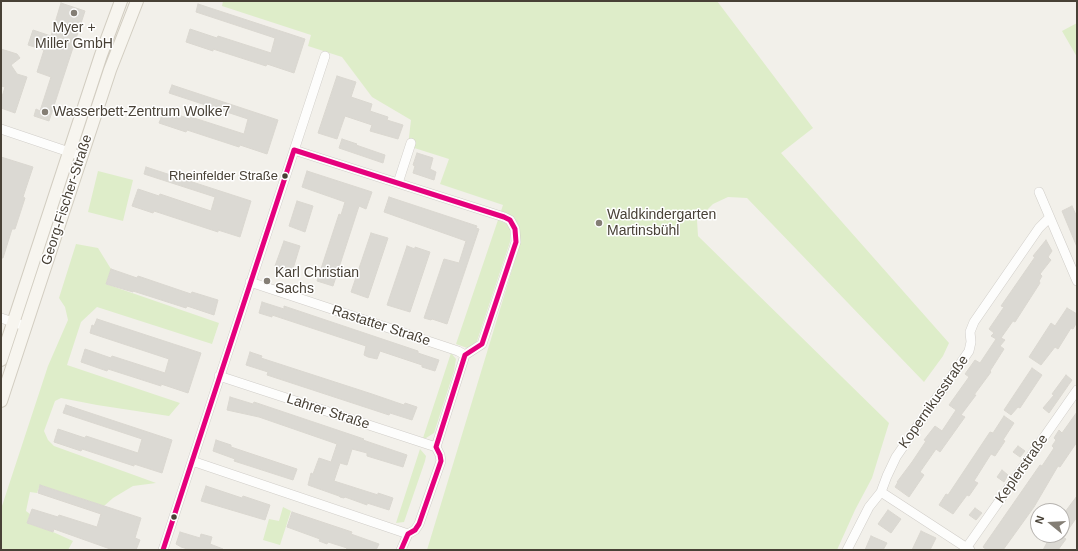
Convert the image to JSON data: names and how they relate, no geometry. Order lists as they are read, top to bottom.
{
  "streets": {
    "main road": ["Georg-Fischer-Straße"],
    "street": [
      "Rastatter Straße",
      "Kopernikusstraße",
      "Lahrer Straße",
      "Keplerstraße"
    ]
  },
  "places": [
    "Myer + Miller GmbH",
    "Wasserbett-Zentrum Wolke7",
    "Rheinfelder Straße",
    "Waldkindergarten Martinsbühl",
    "Karl Christian Sachs"
  ],
  "north": "left"
}
